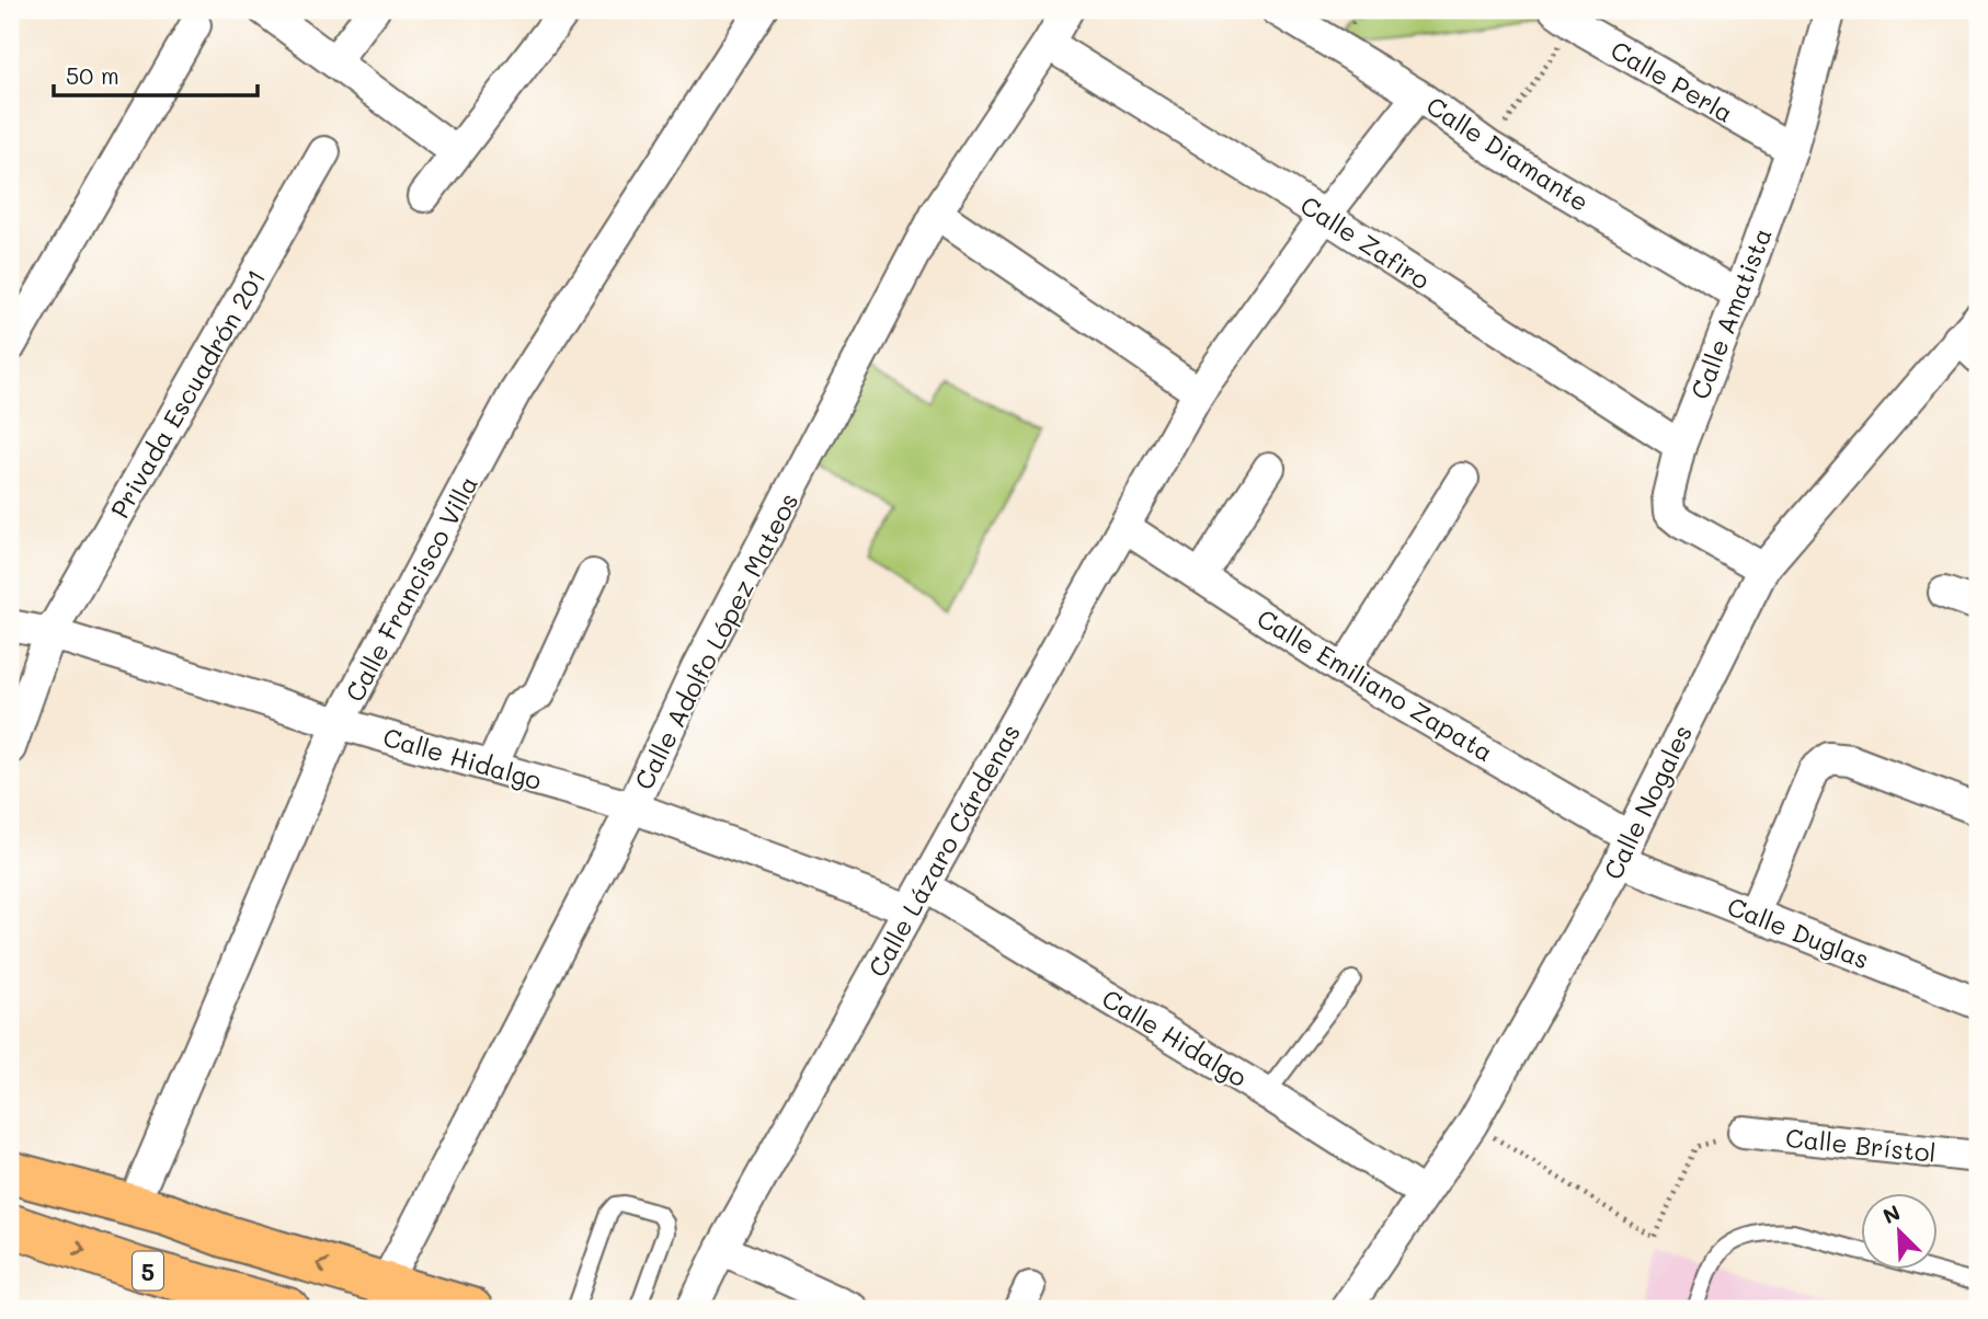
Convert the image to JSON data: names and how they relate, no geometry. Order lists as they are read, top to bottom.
{
  "streets": {
    "main road": ["5"],
    "street": [
      "Calle Perla",
      "Calle Diamante",
      "Calle Zafiro",
      "Calle Amatista",
      "Privada Escuadrón 201",
      "Calle Francisco Villa",
      "Calle Adolfo López Mateos",
      "Calle Emiliano Zapata",
      "Calle Hidalgo",
      "Calle Nogales",
      "Calle Lázaro Cárdenas",
      "Calle Duglas",
      "Calle Brístol"
    ]
  },
  "crossings": [
    ["Calle Perla", "Calle Amatista"],
    ["Calle Diamante", "Calle Amatista"],
    ["Calle Diamante", "Calle Lázaro Cárdenas"],
    ["Calle Zafiro", "Calle Amatista"],
    ["Calle Zafiro", "Calle Adolfo López Mateos"],
    ["Calle Zafiro", "Calle Lázaro Cárdenas"],
    ["Calle Amatista", "Calle Nogales"],
    ["Privada Escuadrón 201", "Calle Hidalgo"],
    ["Calle Francisco Villa", "Calle Hidalgo"],
    ["Calle Francisco Villa", "5"],
    ["Calle Adolfo López Mateos", "Calle Hidalgo"],
    ["Calle Adolfo López Mateos", "5"],
    ["Calle Emiliano Zapata", "Calle Nogales"],
    ["Calle Emiliano Zapata", "Calle Lázaro Cárdenas"],
    ["Calle Emiliano Zapata", "Calle Duglas"],
    ["Calle Hidalgo", "Calle Nogales"],
    ["Calle Hidalgo", "Calle Lázaro Cárdenas"],
    ["Calle Nogales", "Calle Duglas"]
  ],
  "scale_bar": "50 m",
  "north": "top left"
}
